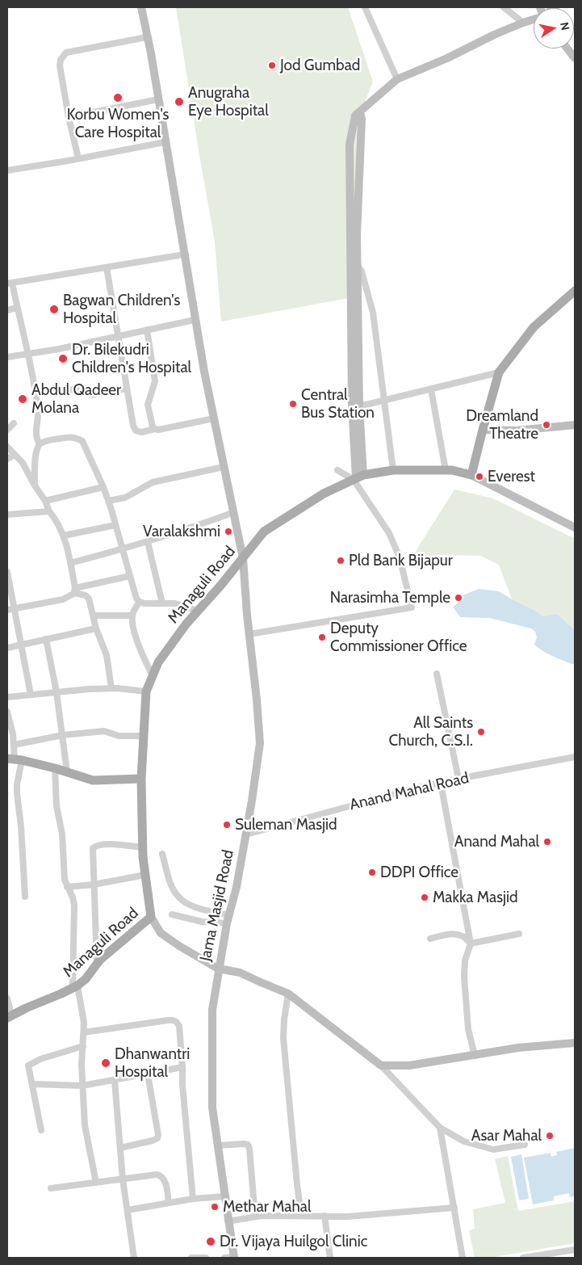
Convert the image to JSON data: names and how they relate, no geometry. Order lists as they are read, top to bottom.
{
  "streets": {
    "main road": ["Managuli Road"],
    "street": ["Anand Mahal Road", "Jama Masjid Road"]
  },
  "crossings": [
    ["Managuli Road", "Jama Masjid Road"],
    ["Anand Mahal Road", "Jama Masjid Road"]
  ],
  "places": [
    "Jod Gumbad",
    "Korbu Women's Care Hospital",
    "Anugraha Eye Hospital",
    "Bagwan Children's Hospital",
    "Dr. Bilekudri Children's Hospital",
    "Abdul Qadeer Molana",
    "Central Bus Station",
    "Dreamland Theatre",
    "Everest",
    "Varalakshmi",
    "Pld Bank Bijapur",
    "Narasimha Temple",
    "Deputy Commissioner Office",
    "All Saints Church, C.S.I.",
    "Suleman Masjid",
    "Anand Mahal",
    "DDPI Office",
    "Makka Masjid",
    "Dhanwantri Hospital",
    "Asar Mahal",
    "Methar Mahal",
    "Dr. Vijaya Huilgol Clinic"
  ],
  "north": "right"
}
